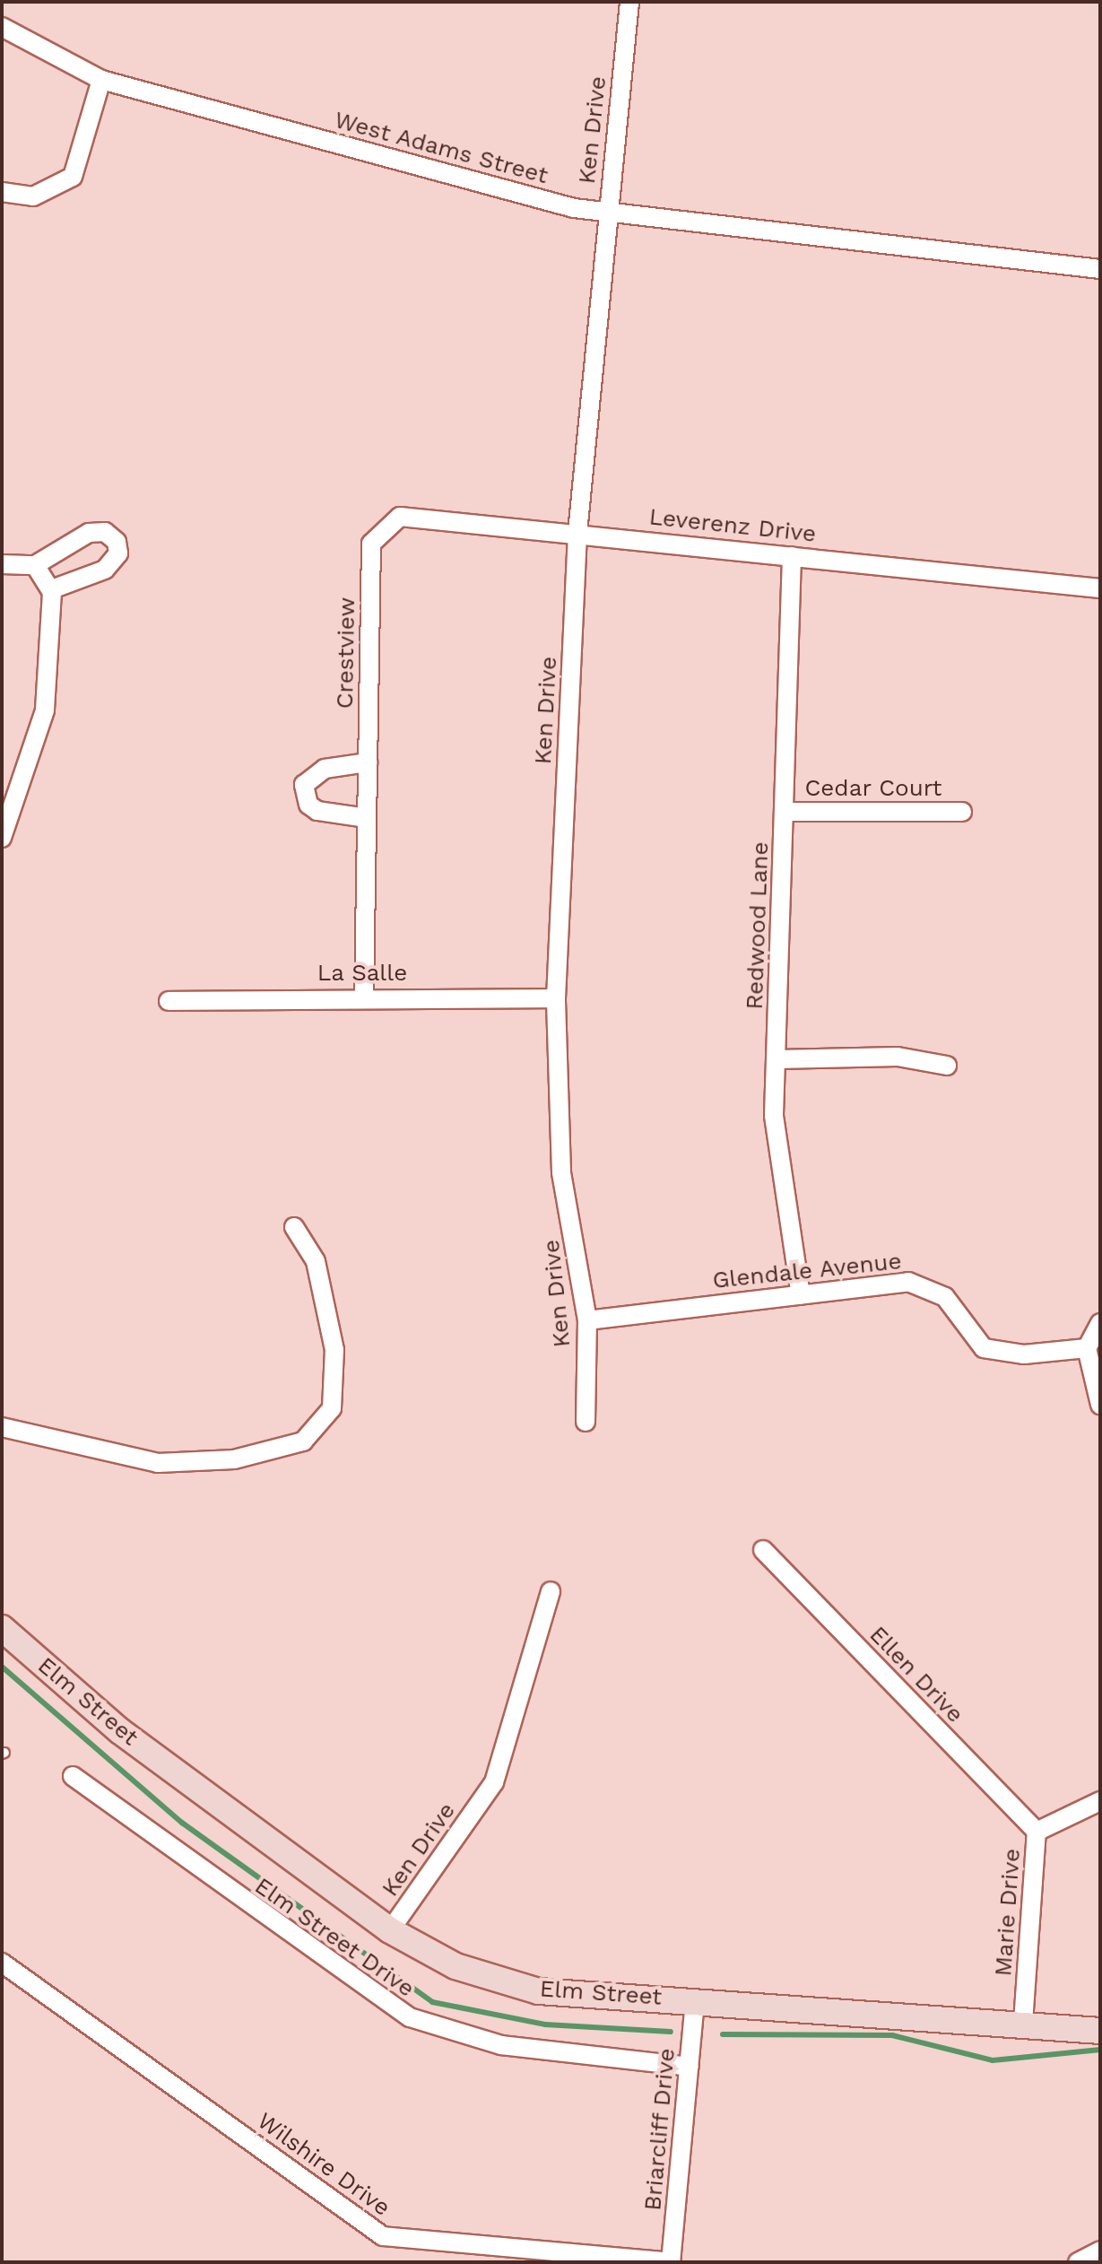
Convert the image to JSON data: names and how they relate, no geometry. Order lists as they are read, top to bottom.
{
  "streets": {
    "main road": ["Elm Street"],
    "street": [
      "Ken Drive",
      "West Adams Street",
      "Leverenz Drive",
      "Crestview",
      "Cedar Court",
      "Redwood Lane",
      "La Salle",
      "Glendale Avenue",
      "Ellen Drive",
      "Marie Drive",
      "Elm Street Drive",
      "Briarcliff Drive",
      "Wilshire Drive"
    ]
  },
  "crossings": [
    ["Ken Drive", "West Adams Street"],
    ["Ken Drive", "Leverenz Drive"],
    ["Ken Drive", "La Salle"],
    ["Ken Drive", "Glendale Avenue"],
    ["Ken Drive", "Elm Street"],
    ["Leverenz Drive", "Crestview"],
    ["Leverenz Drive", "Redwood Lane"],
    ["Crestview", "La Salle"],
    ["Cedar Court", "Redwood Lane"],
    ["Redwood Lane", "Glendale Avenue"],
    ["Ellen Drive", "Marie Drive"],
    ["Elm Street", "Marie Drive"],
    ["Elm Street", "Briarcliff Drive"],
    ["Elm Street Drive", "Briarcliff Drive"],
    ["Briarcliff Drive", "Wilshire Drive"]
  ]
}
